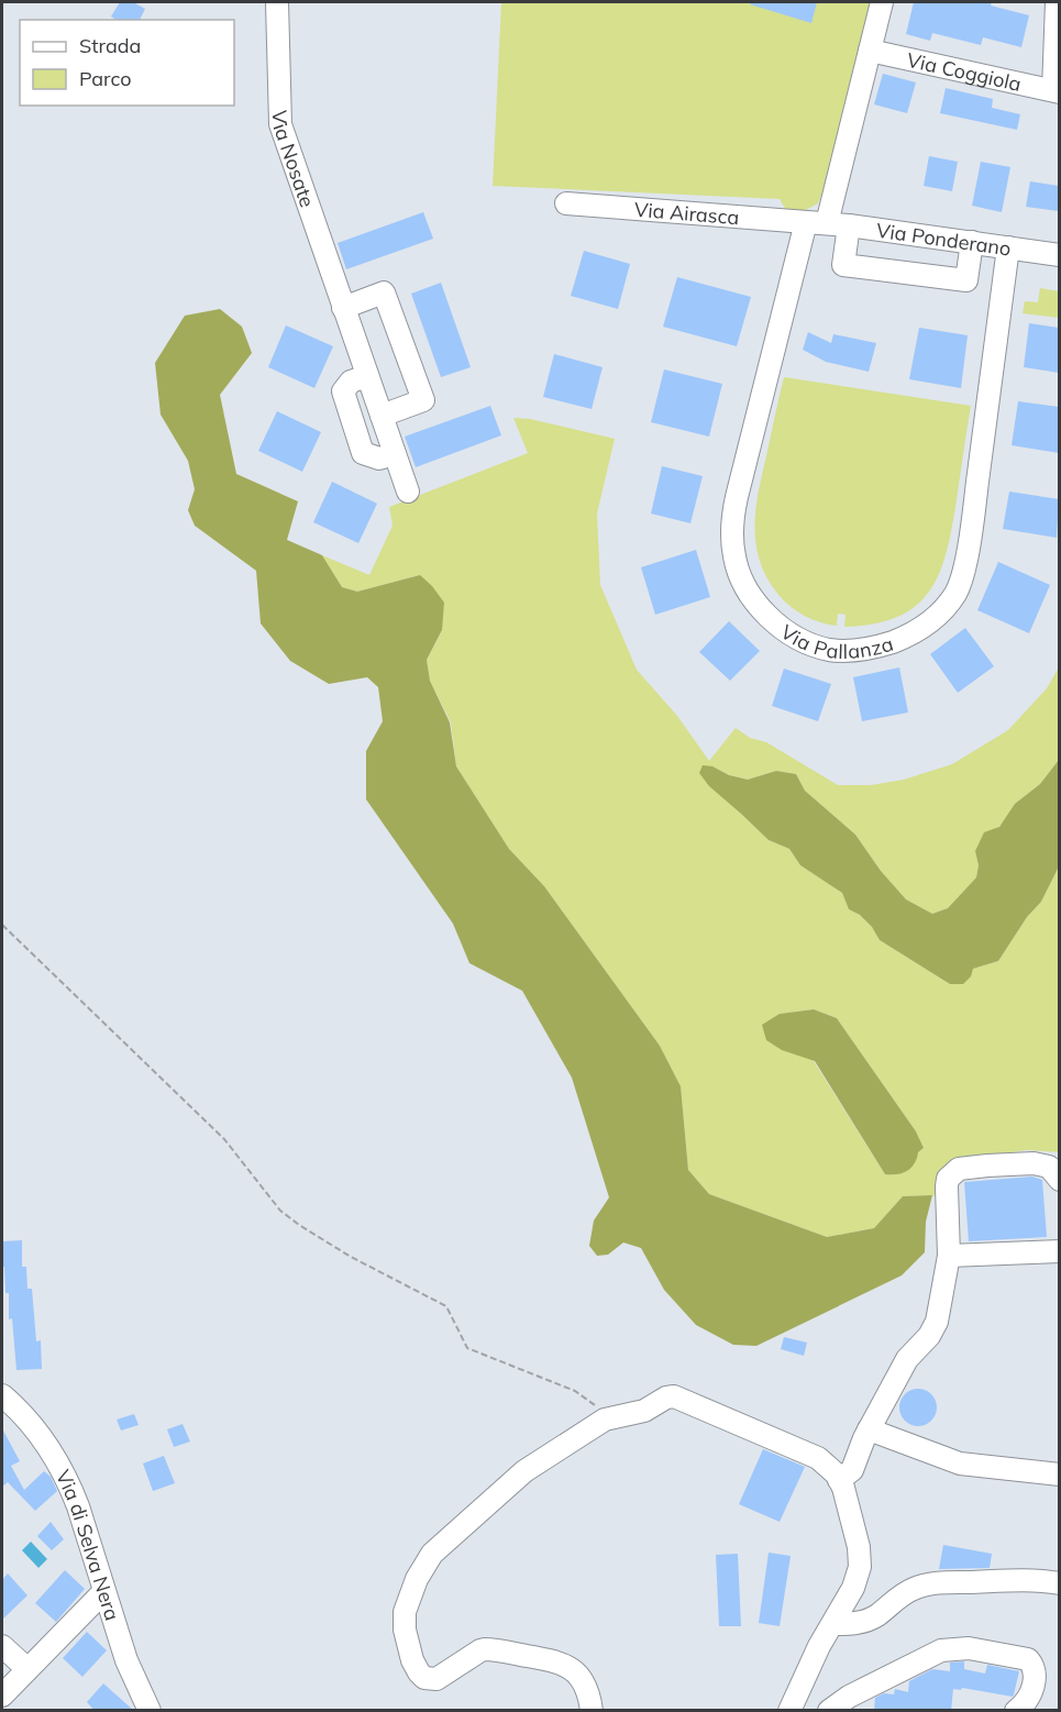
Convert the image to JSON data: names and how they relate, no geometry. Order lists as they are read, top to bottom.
{
  "streets": {
    "street": [
      "Via Coggiola",
      "Via Nosate",
      "Via Airasca",
      "Via Ponderano",
      "Via Pallanza",
      "Via di Selva Nera"
    ]
  },
  "crossings": [
    ["Via Airasca", "Via Ponderano"],
    ["Via Airasca", "Via Pallanza"],
    ["Via Ponderano", "Via Pallanza"]
  ],
  "legend": ["Strada", "Parco"]
}
